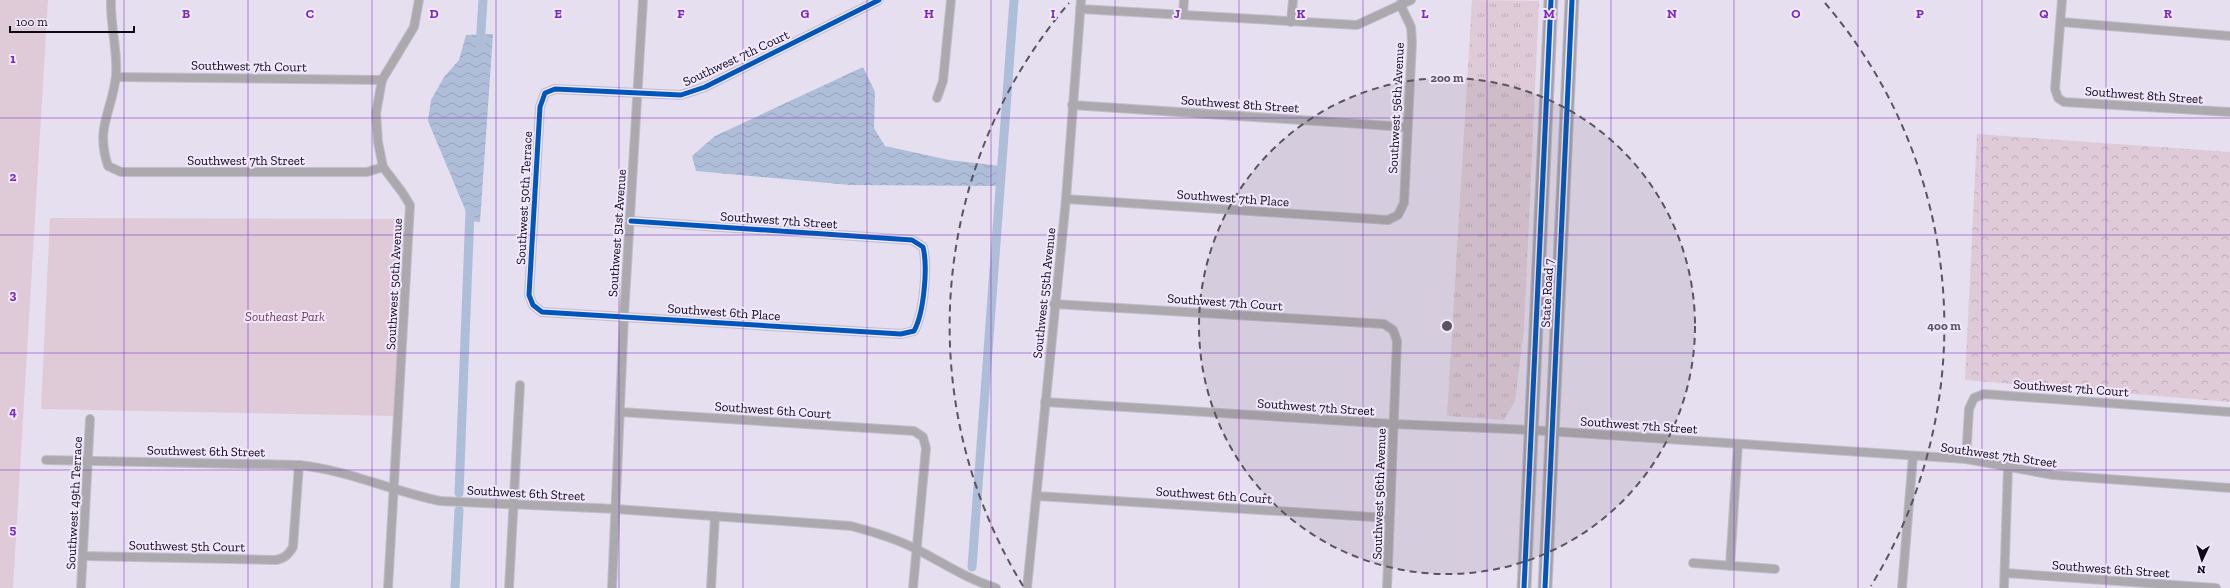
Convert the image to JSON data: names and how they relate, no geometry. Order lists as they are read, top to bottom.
{
  "streets": {
    "main road": ["State Road 7"],
    "street": [
      "Southwest 7th Court",
      "Southwest 8th Street",
      "Southwest 56th Avenue",
      "Southwest 7th Street",
      "Southwest 50th Terrace",
      "Southwest 7th Place",
      "Southwest 51st Avenue",
      "Southwest 50th Avenue",
      "Southwest 55th Avenue",
      "Southwest 6th Place",
      "Southwest 6th Court",
      "Southwest 6th Street",
      "Southwest 49th Terrace",
      "Southwest 5th Court"
    ]
  },
  "crossings": [
    ["Southwest 7th Court", "Southwest 56th Avenue"],
    ["Southwest 7th Court", "Southwest 7th Street"],
    ["Southwest 7th Court", "Southwest 50th Terrace"],
    ["Southwest 7th Court", "Southwest 51st Avenue"],
    ["Southwest 7th Court", "Southwest 50th Avenue"],
    ["Southwest 7th Court", "Southwest 55th Avenue"],
    ["Southwest 8th Street", "Southwest 56th Avenue"],
    ["Southwest 8th Street", "Southwest 55th Avenue"],
    ["Southwest 56th Avenue", "Southwest 7th Street"],
    ["Southwest 56th Avenue", "Southwest 7th Place"],
    ["Southwest 56th Avenue", "Southwest 6th Court"],
    ["Southwest 7th Street", "Southwest 51st Avenue"],
    ["Southwest 7th Street", "Southwest 50th Avenue"],
    ["Southwest 7th Street", "Southwest 55th Avenue"],
    ["Southwest 7th Street", "State Road 7"],
    ["Southwest 7th Street", "Southwest 6th Place"],
    ["Southwest 50th Terrace", "Southwest 6th Place"],
    ["Southwest 7th Place", "Southwest 55th Avenue"],
    ["Southwest 51st Avenue", "Southwest 6th Place"],
    ["Southwest 51st Avenue", "Southwest 6th Court"],
    ["Southwest 51st Avenue", "Southwest 6th Street"],
    ["Southwest 50th Avenue", "Southwest 6th Street"],
    ["Southwest 55th Avenue", "Southwest 6th Court"],
    ["Southwest 6th Court", "Southwest 6th Street"],
    ["Southwest 6th Street", "Southwest 49th Terrace"],
    ["Southwest 6th Street", "Southwest 5th Court"],
    ["Southwest 49th Terrace", "Southwest 5th Court"]
  ],
  "parks": ["Southeast Park"],
  "scale_bar": "100 m",
  "north": "bottom",
  "grid": {
    "columns": [
      "B",
      "C",
      "D",
      "E",
      "F",
      "G",
      "H",
      "I",
      "J",
      "K",
      "L",
      "M",
      "N",
      "O",
      "P",
      "Q",
      "R"
    ],
    "rows": [
      "1",
      "2",
      "3",
      "4",
      "5"
    ]
  },
  "rings": ["200 m", "400 m"]
}
